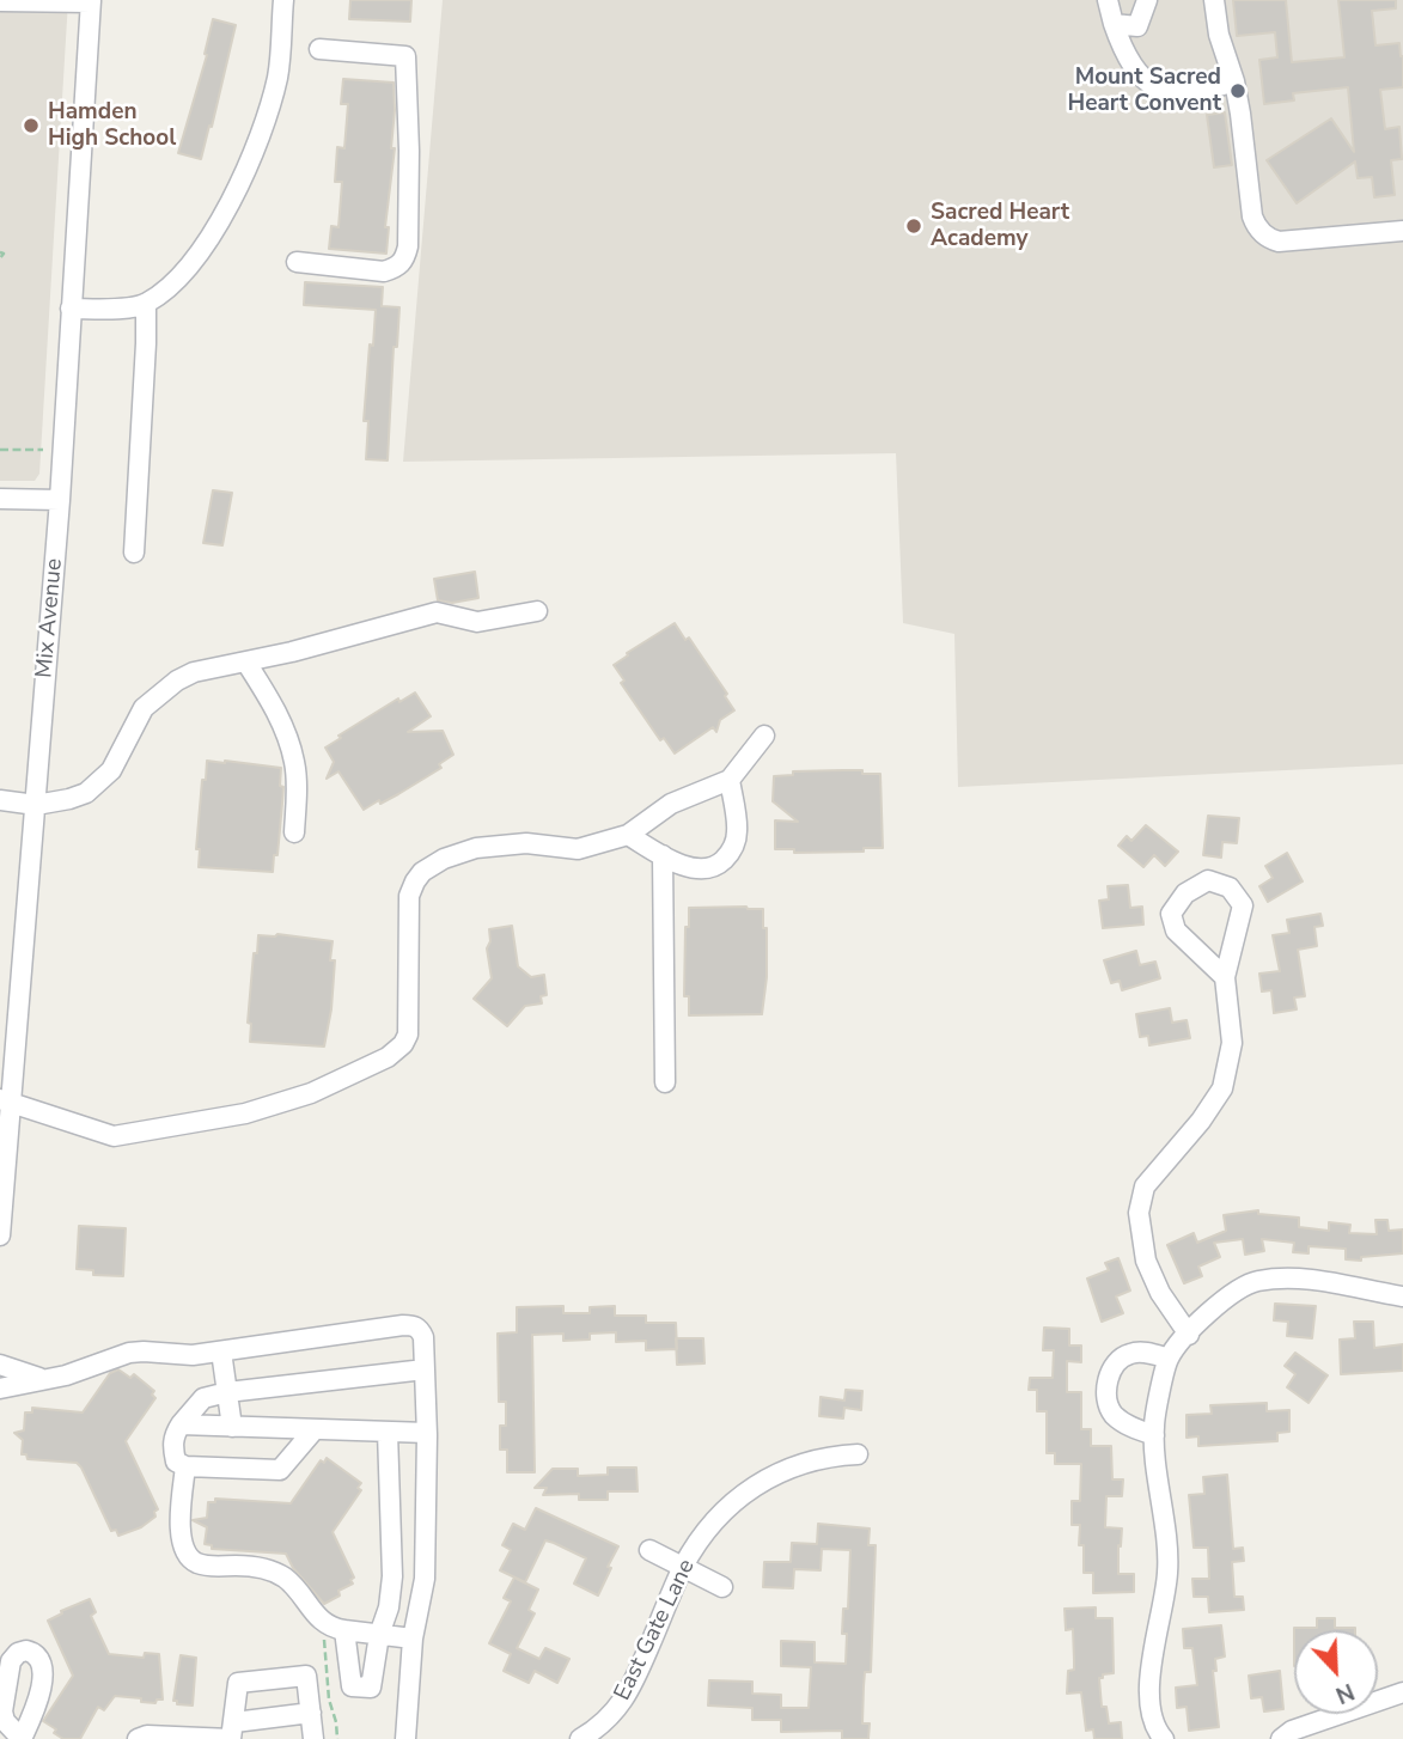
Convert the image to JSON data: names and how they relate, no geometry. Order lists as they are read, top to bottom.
{
  "streets": {
    "street": ["Mix Avenue", "East Gate Lane"]
  },
  "places": ["Mount Sacred Heart Convent", "Hamden High School", "Sacred Heart Academy"],
  "north": "bottom right"
}
